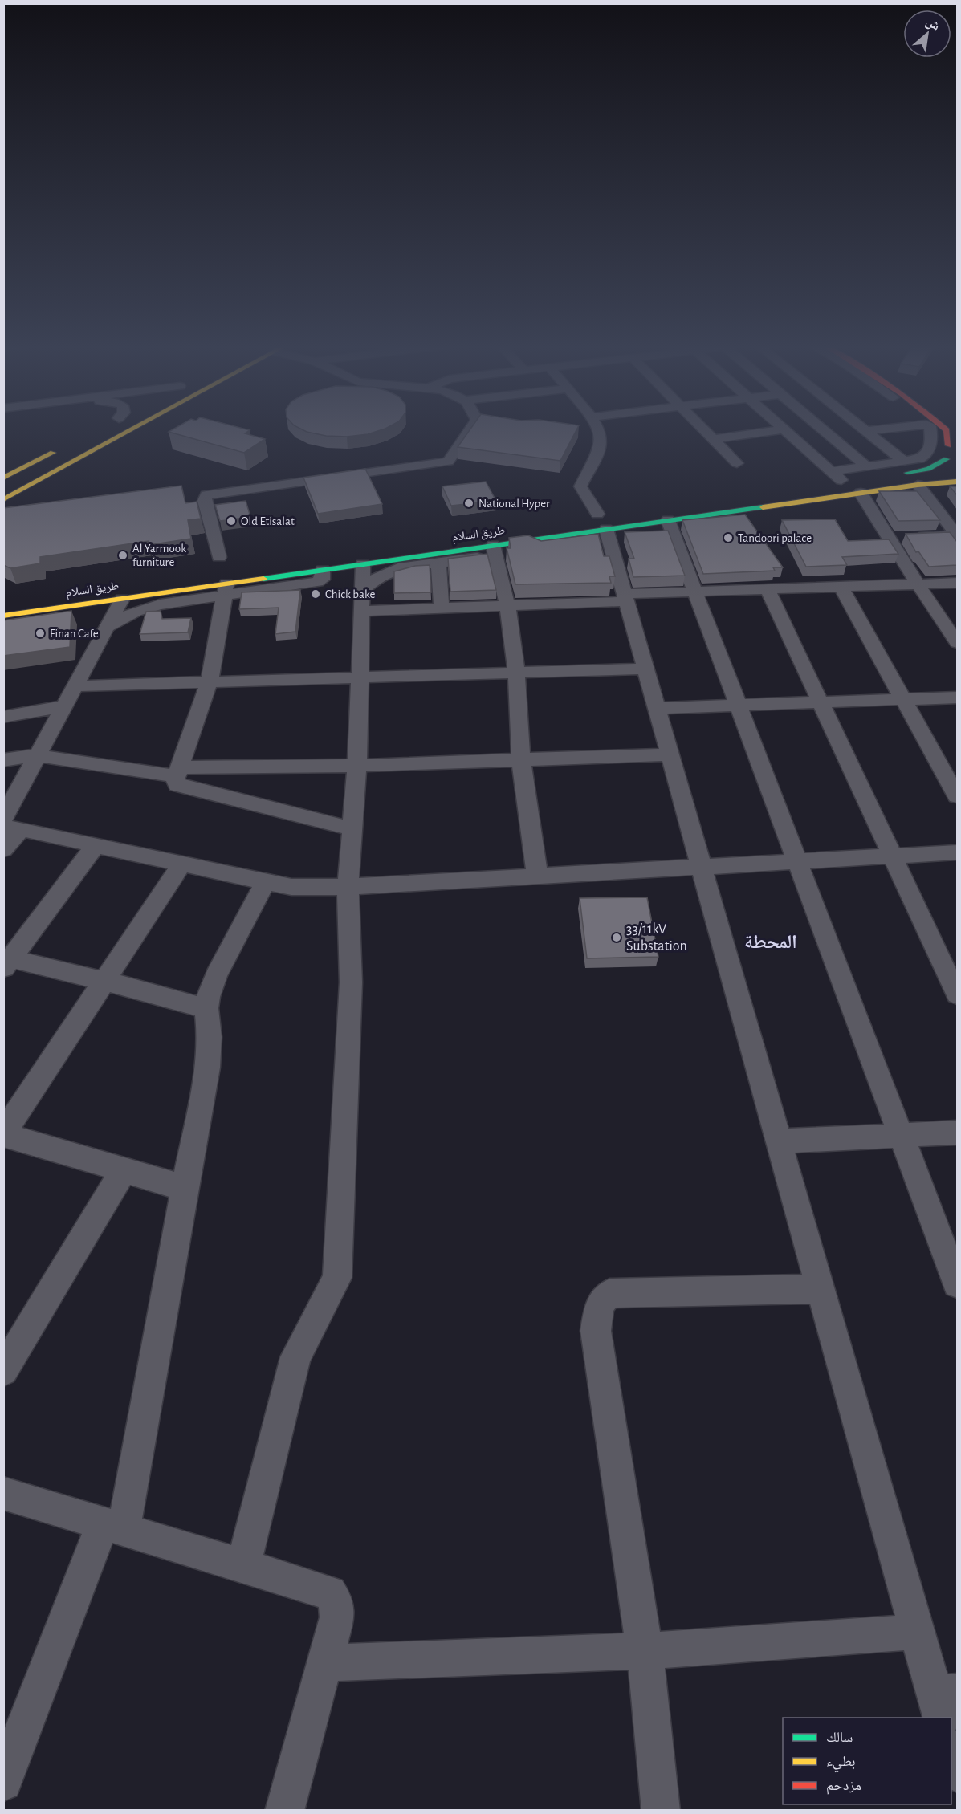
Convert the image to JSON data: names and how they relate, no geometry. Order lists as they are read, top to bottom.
{
  "streets": {
    "main road": ["طريق السلام"]
  },
  "districts": ["المحطة"],
  "places": [
    "National Hyper",
    "Old Etisalat",
    "Tandoori palace",
    "Al Yarmook furniture",
    "Chick bake",
    "Finan Cafe",
    "33/11kV Substation"
  ],
  "legend": ["سالك", "بطيء", "مزدحم"],
  "north": "top right"
}
